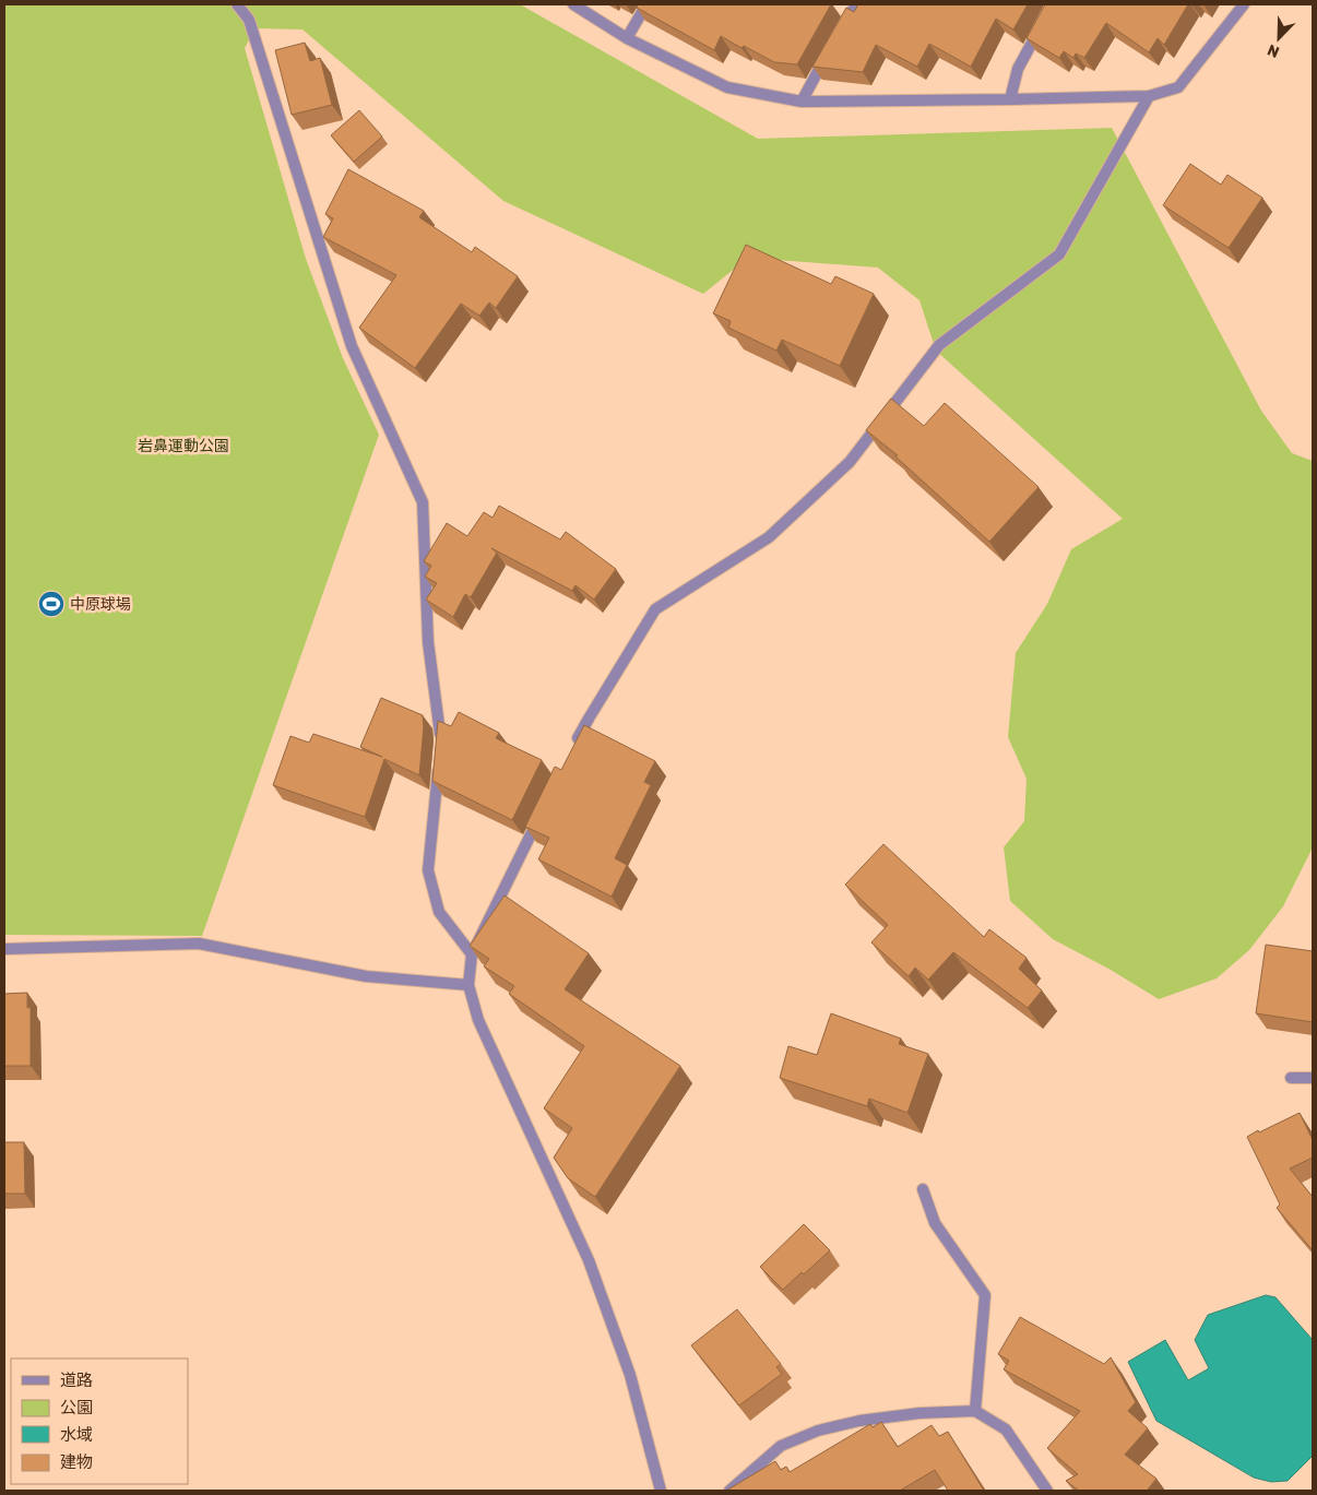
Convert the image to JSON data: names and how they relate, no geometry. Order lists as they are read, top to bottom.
{
  "parks": ["岩鼻運動公園"],
  "places": {
    "sports": ["中原球場"]
  },
  "legend": [
    "道路",
    "公園",
    "水域",
    "建物"
  ],
  "north": "bottom left"
}
